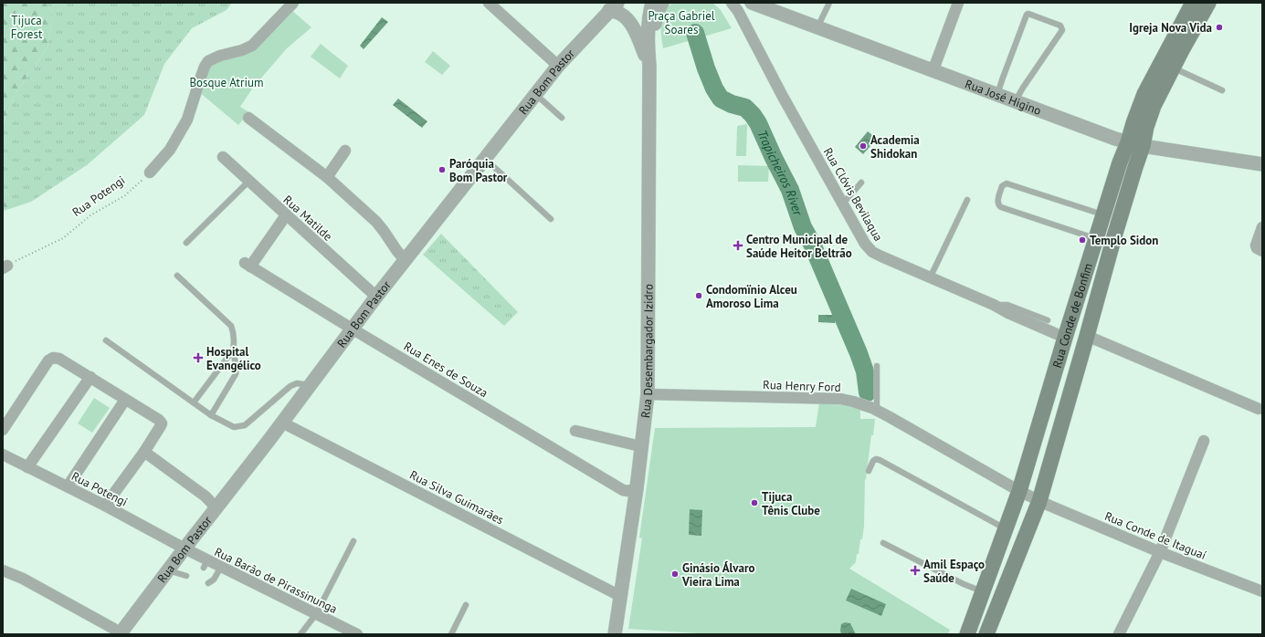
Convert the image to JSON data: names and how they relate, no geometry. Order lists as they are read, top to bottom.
{
  "streets": {
    "main road": ["Rua Conde de Bonfim"],
    "street": [
      "Rua Bom Pastor",
      "Rua José Higino",
      "Rua Clóvis Bevilaqua",
      "Rua Potengi",
      "Rua Matilde",
      "Rua Desembargador Izidro",
      "Rua Enes de Souza",
      "Rua Henry Ford",
      "Rua Silva Guimarães",
      "Rua Conde de Itaguaí",
      "Rua Barão de Pirassinunga"
    ]
  },
  "crossings": [
    ["Rua Bom Pastor", "Rua Potengi"],
    ["Rua Bom Pastor", "Rua Matilde"],
    ["Rua Bom Pastor", "Rua Enes de Souza"],
    ["Rua Bom Pastor", "Rua Silva Guimarães"],
    ["Rua Bom Pastor", "Rua Barão de Pirassinunga"],
    ["Rua José Higino", "Rua Conde de Bonfim"],
    ["Rua Clóvis Bevilaqua", "Rua Conde de Bonfim"],
    ["Rua Potengi", "Rua Barão de Pirassinunga"],
    ["Rua Matilde", "Rua Enes de Souza"],
    ["Rua Conde de Bonfim", "Rua Henry Ford"],
    ["Rua Conde de Bonfim", "Rua Conde de Itaguaí"],
    ["Rua Desembargador Izidro", "Rua Enes de Souza"],
    ["Rua Desembargador Izidro", "Rua Henry Ford"],
    ["Rua Desembargador Izidro", "Rua Silva Guimarães"],
    ["Rua Henry Ford", "Rua Conde de Itaguaí"]
  ],
  "water": ["Trapicheiros River"],
  "parks": ["Praça Gabriel Soares", "Tijuca Forest", "Bosque Atrium"],
  "places": {
    "other": [
      "Igreja Nova Vida",
      "Academia Shidokan",
      "Paróquia Bom Pastor",
      "Templo Sidon",
      "Condomïnio Alceu Amoroso Lima",
      "Tijuca Tênis Clube",
      "Ginásio Álvaro Vieira Lima"
    ],
    "health": ["Centro Municipal de Saúde Heitor Beltrão", "Hospital Evangélico", "Amil Espaço Saúde"]
  }
}
